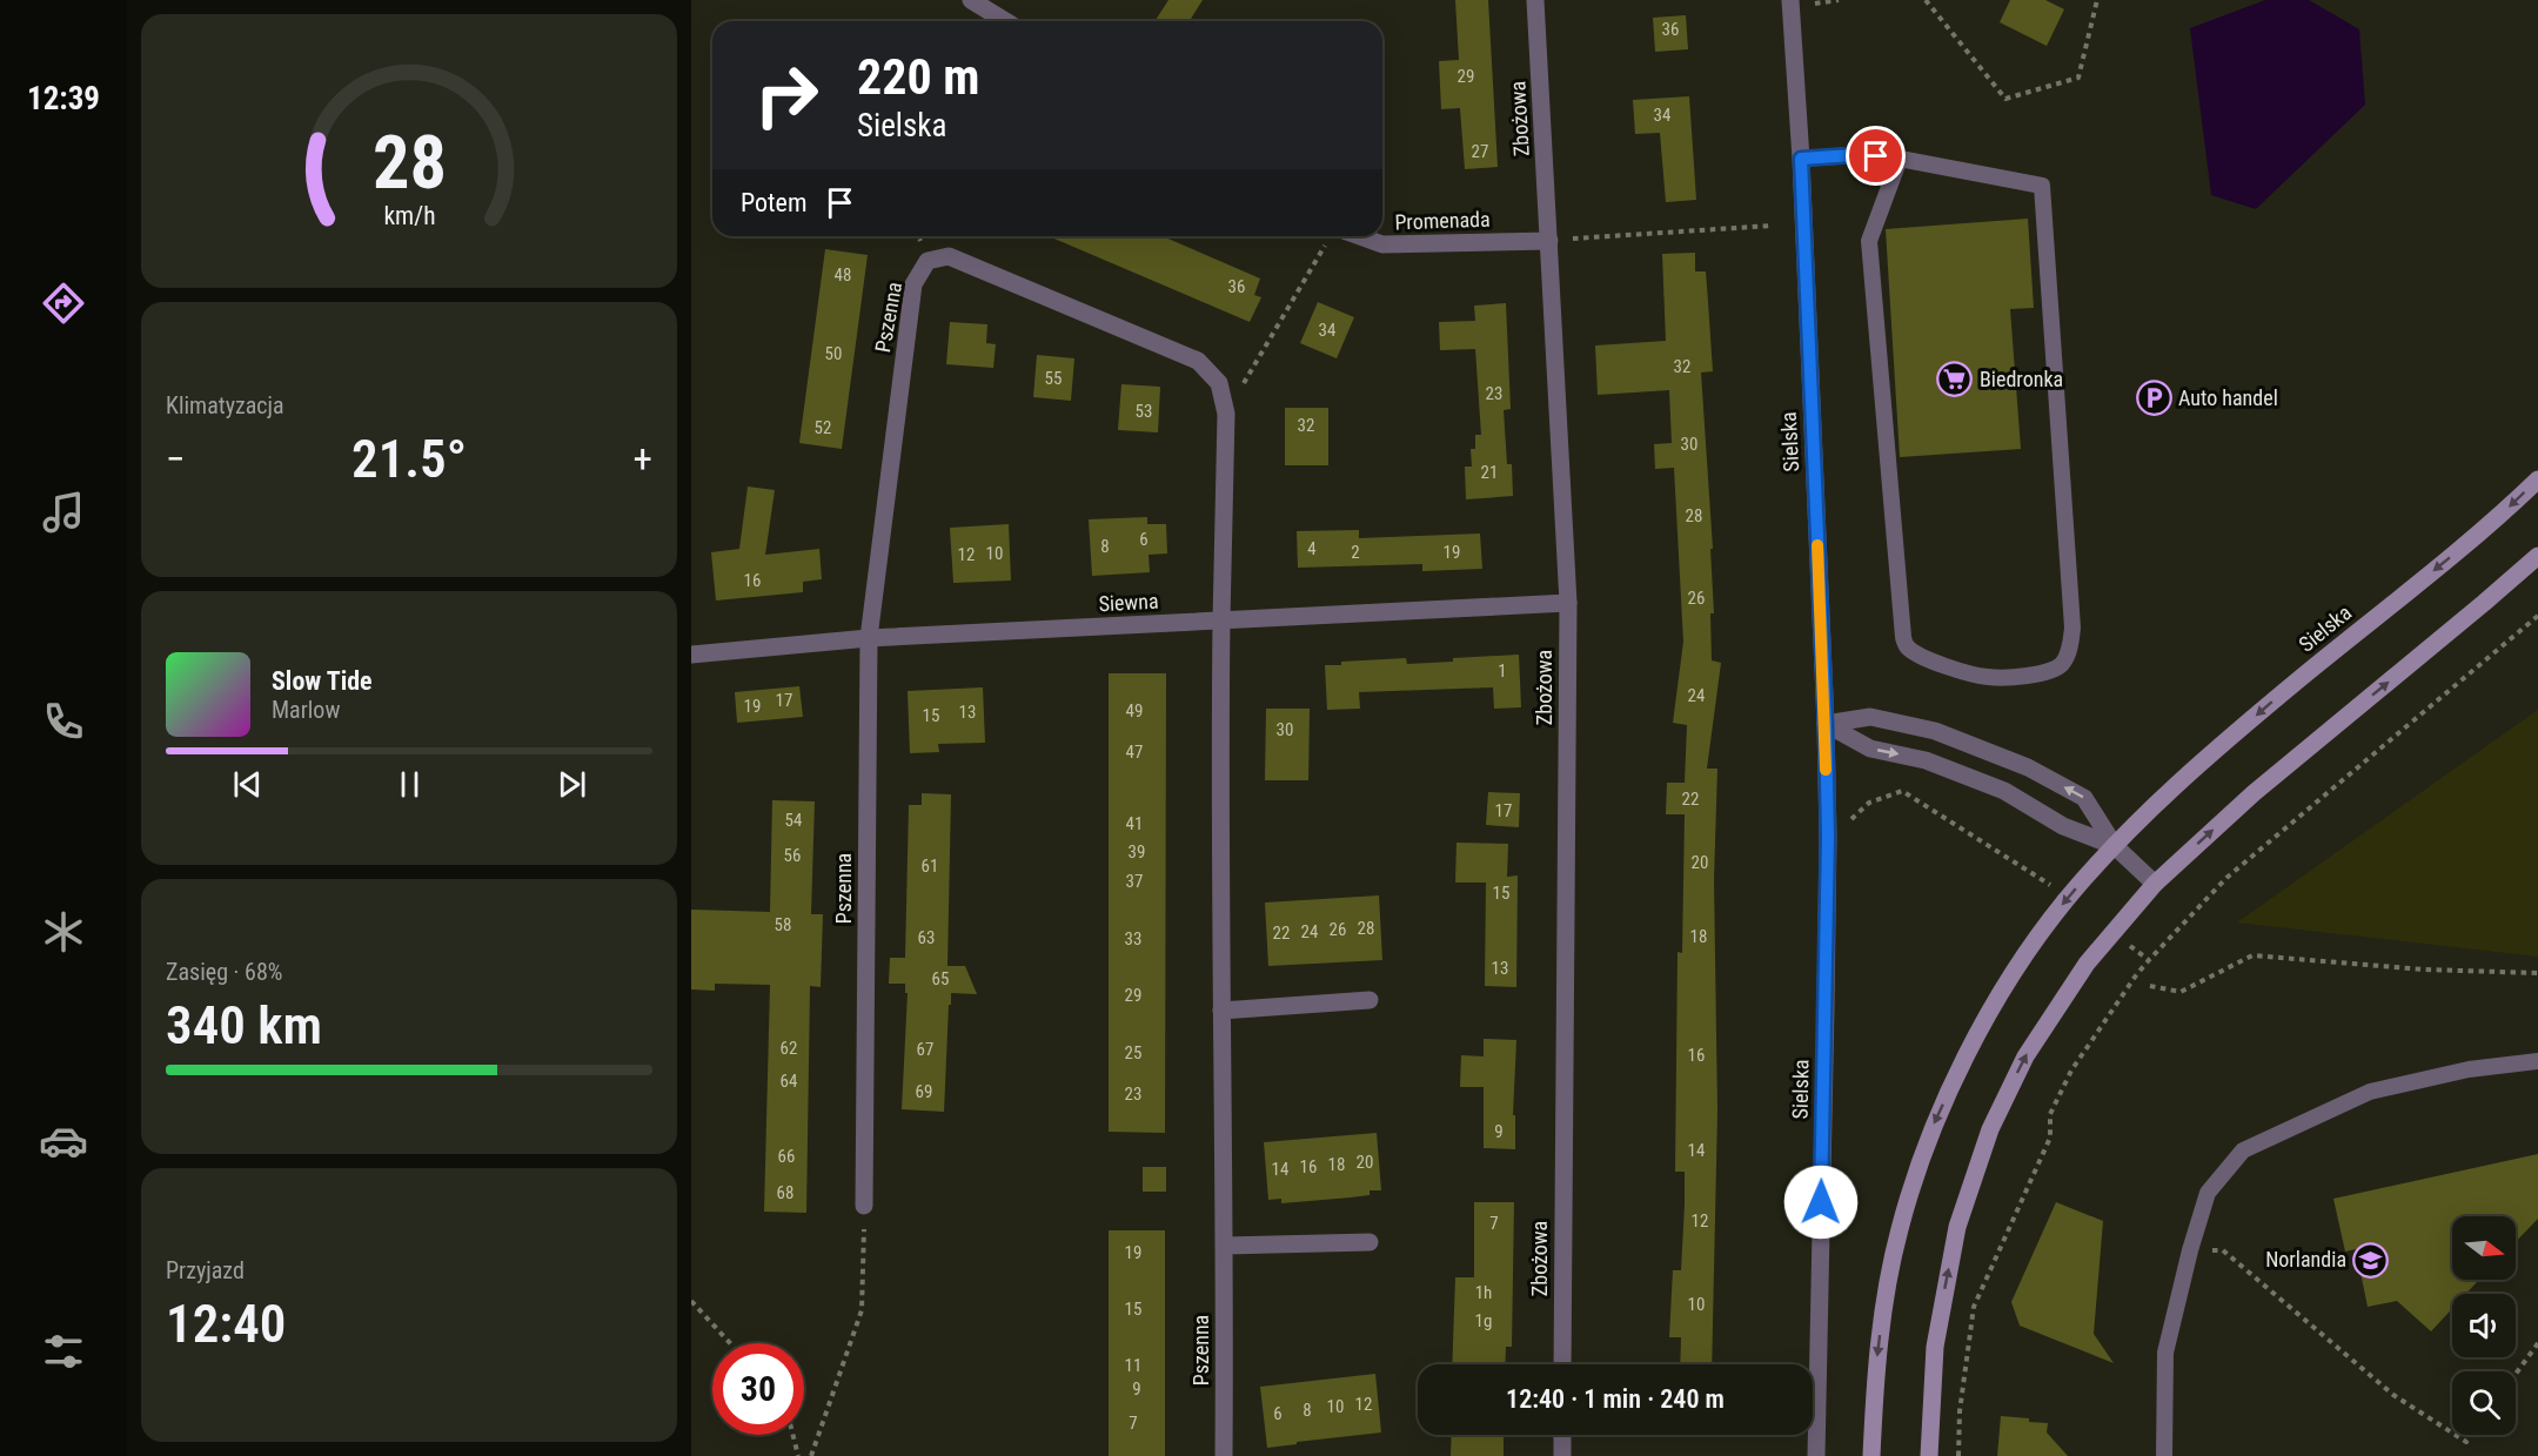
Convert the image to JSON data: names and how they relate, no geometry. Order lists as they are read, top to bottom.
{
  "streets": {
    "main road": ["Sielska"],
    "street": [
      "Zbożowa",
      "Promenada",
      "Pszenna",
      "Siewna"
    ]
  },
  "crossings": [
    ["Zbożowa", "Promenada"],
    ["Zbożowa", "Siewna"],
    ["Pszenna", "Siewna"]
  ],
  "one_way": ["Sielska"],
  "places": {
    "supermarket": ["Biedronka"],
    "parking": ["Auto handel"],
    "school or university": ["Norlandia"]
  },
  "house_numbers": [
    "36",
    "29",
    "34",
    "27",
    "48",
    "36",
    "34",
    "50",
    "32",
    "55",
    "23",
    "53",
    "32",
    "52",
    "30",
    "21",
    "28",
    "6",
    "8",
    "4",
    "2",
    "19",
    "10",
    "12",
    "16",
    "26",
    "1",
    "24",
    "17",
    "19",
    "49",
    "13",
    "15",
    "30",
    "47",
    "22",
    "17",
    "54",
    "41",
    "39",
    "56",
    "20",
    "61",
    "37",
    "15",
    "58",
    "28",
    "26",
    "24",
    "22",
    "18",
    "63",
    "33",
    "13",
    "65",
    "29",
    "62",
    "67",
    "25",
    "16",
    "64",
    "69",
    "23",
    "9",
    "14",
    "66",
    "20",
    "18",
    "16",
    "14",
    "68",
    "12",
    "7",
    "19",
    "1h",
    "10",
    "15",
    "1g",
    "11",
    "9",
    "12",
    "10",
    "8",
    "6",
    "7"
  ],
  "north": "right",
  "page": {
    "tabs": "12:39",
    "turn": ["220 m", "Sielska"],
    "then": "Potem",
    "tile": [
      "Klimatyzacja",
      ["Zasięg · 68%", "340 km"],
      ["Przyjazd", "12:40"]
    ],
    "heat": ["−", "21.5°", "+"],
    "song": ["Slow Tide", "Marlow"],
    "limit": "30",
    "trip": "12:40 · 1 min · 240 m",
    "gauge": ["28", "km/h"]
  }
}
